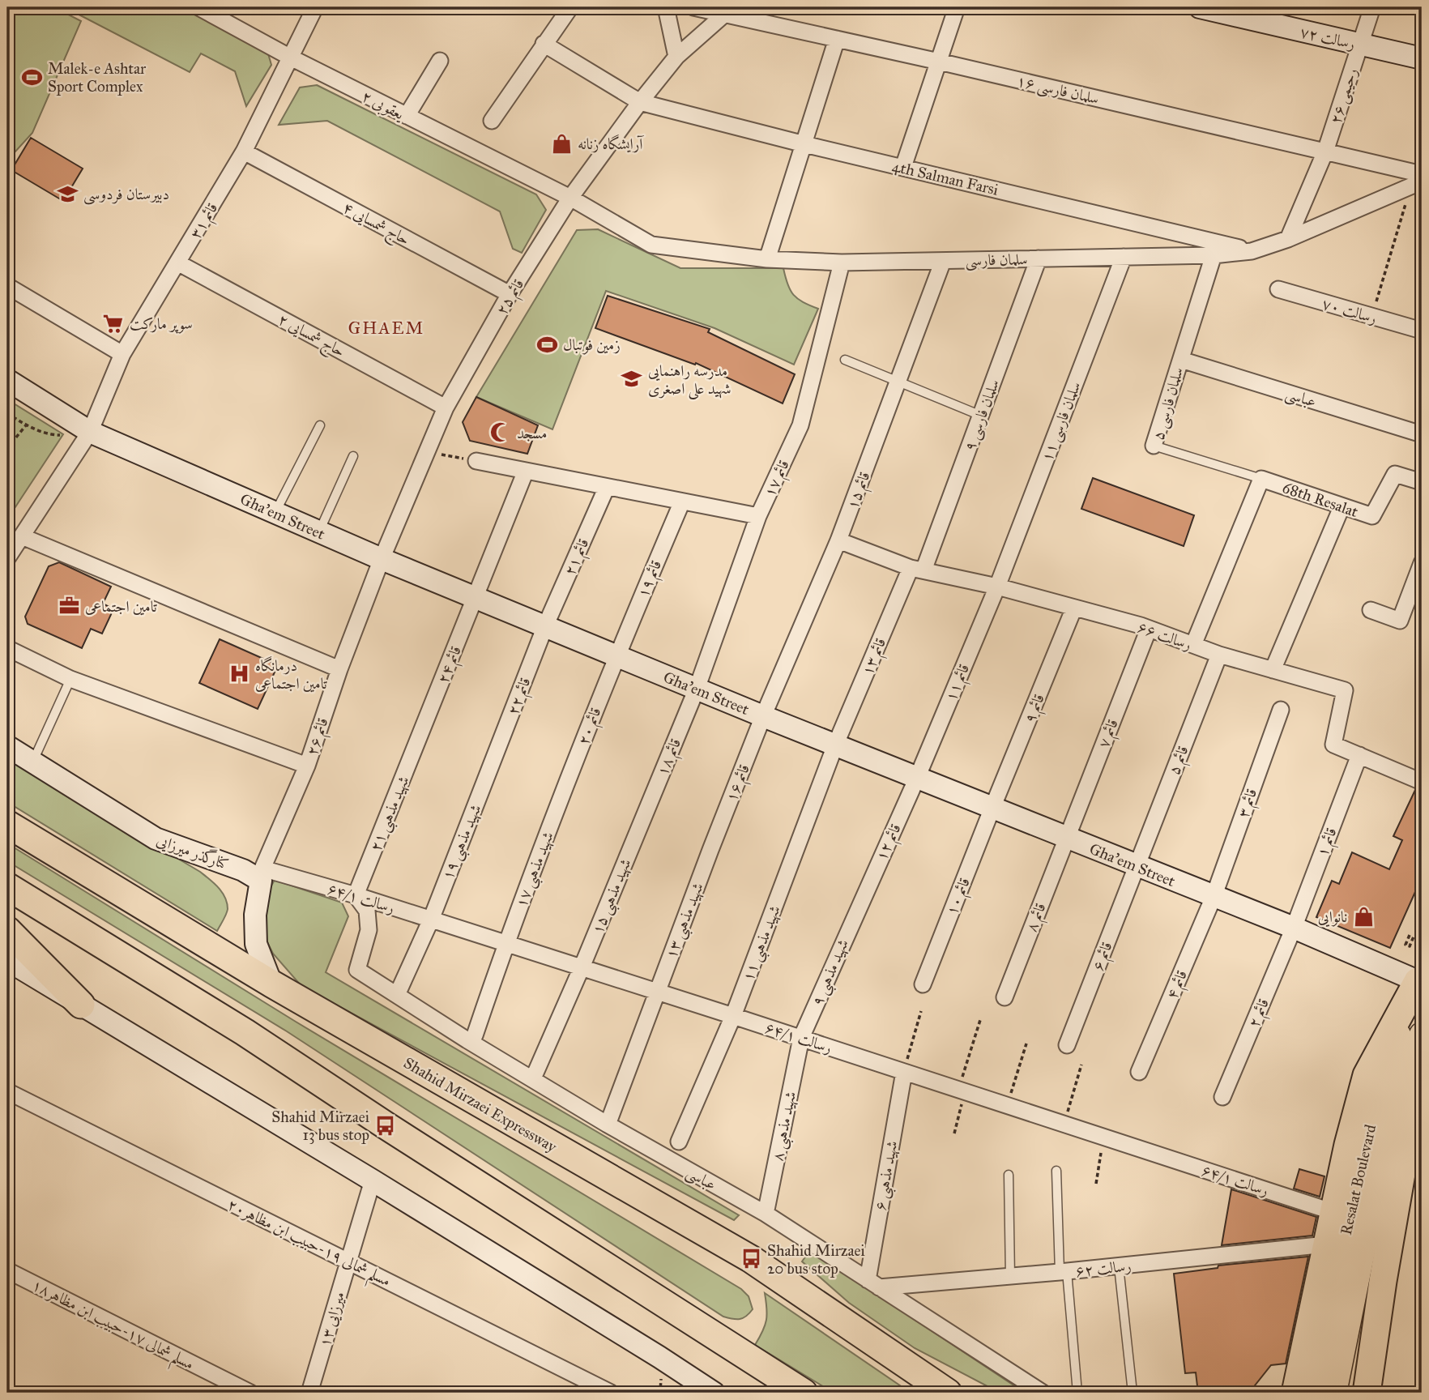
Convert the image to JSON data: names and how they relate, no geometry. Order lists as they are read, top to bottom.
{
  "streets": {
    "highway": ["Shahid Mirzaei Expressway"],
    "main road": ["Resalat Boulevard"],
    "street": [
      "رسالت ۷۲",
      "سلمان فارسی ۱۶",
      "رحیمی ۲۶",
      "یعقوبی ۲",
      "4th Salman Farsi",
      "قائم ۳۱",
      "حاج شمسایی ۴",
      "سلمان فارسی",
      "قائم ۲۵",
      "رسالت ۷۰",
      "حاج شمسایی ۲",
      "عباسی",
      "سلمان فارسی ۵",
      "سلمان فارسی ۹",
      "سلمان فارسی ۱۱",
      "قائم ۱۷",
      "قائم ۱۵",
      "68th Resalat",
      "Gha'em Street",
      "قائم ۲۱",
      "قائم ۱۹",
      "رسالت ۶۶",
      "قائم ۱۳",
      "قائم ۲۴",
      "قائم ۱۱",
      "قائم ۲۲",
      "قائم ۹",
      "قائم ۲۰",
      "قائم ۷",
      "قائم ۲۶",
      "قائم ۱۸",
      "قائم ۵",
      "قائم ۱۶",
      "قائم ۳",
      "شهید مذهبی ۲۱",
      "شهید مذهبی ۱۹",
      "قائم ۱۲",
      "قائم ۱",
      "کنارگذر میرزایی",
      "شهید مذهبی ۱۷",
      "شهید مذهبی ۱۵",
      "قائم ۱۰",
      "رسالت ۶۴/۱",
      "قائم ۸",
      "شهید مذهبی ۱۳",
      "شهید مذهبی ۱۱",
      "قائم ۶",
      "شهید مذهبی ۹",
      "قائم ۴",
      "قائم ۲",
      "شهید مذهبی ۸",
      "شهید مذهبی ۶",
      "مسلم شمالی ۱۹-حبیب ابن مظاهر۲۰",
      "رسالت ۶۲",
      "میرزایی ۱۳",
      "مسلم شمالی ۱۷-حبیب ابن مظاهر۱۸"
    ]
  },
  "crossings": [
    ["رسالت ۷۲", "رحیمی ۲۶"],
    ["سلمان فارسی ۱۶", "رحیمی ۲۶"],
    ["سلمان فارسی ۱۶", "قائم ۲۵"],
    ["رحیمی ۲۶", "سلمان فارسی"],
    ["یعقوبی ۲", "قائم ۳۱"],
    ["یعقوبی ۲", "سلمان فارسی"],
    ["یعقوبی ۲", "قائم ۲۵"],
    ["4th Salman Farsi", "سلمان فارسی"],
    ["4th Salman Farsi", "قائم ۲۵"],
    ["قائم ۳۱", "حاج شمسایی ۴"],
    ["قائم ۳۱", "حاج شمسایی ۲"],
    ["قائم ۳۱", "Gha'em Street"],
    ["حاج شمسایی ۴", "قائم ۲۵"],
    ["سلمان فارسی", "قائم ۲۵"],
    ["سلمان فارسی", "سلمان فارسی ۵"],
    ["سلمان فارسی", "سلمان فارسی ۹"],
    ["سلمان فارسی", "سلمان فارسی ۱۱"],
    ["سلمان فارسی", "قائم ۱۷"],
    ["سلمان فارسی", "قائم ۱۵"],
    ["قائم ۲۵", "حاج شمسایی ۲"],
    ["قائم ۲۵", "Gha'em Street"],
    ["قائم ۲۵", "قائم ۲۶"],
    ["عباسی", "سلمان فارسی ۵"],
    ["عباسی", "شهید مذهبی ۲۱"],
    ["عباسی", "شهید مذهبی ۱۹"],
    ["عباسی", "شهید مذهبی ۱۵"],
    ["عباسی", "رسالت ۶۴/۱"],
    ["عباسی", "شهید مذهبی ۱۳"],
    ["عباسی", "شهید مذهبی ۸"],
    ["عباسی", "شهید مذهبی ۶"],
    ["عباسی", "رسالت ۶۲"],
    ["سلمان فارسی ۵", "68th Resalat"],
    ["سلمان فارسی ۹", "رسالت ۶۶"],
    ["سلمان فارسی ۹", "قائم ۱۳"],
    ["سلمان فارسی ۱۱", "رسالت ۶۶"],
    ["سلمان فارسی ۱۱", "قائم ۱۱"],
    ["قائم ۱۷", "Gha'em Street"],
    ["قائم ۱۷", "قائم ۱۸"],
    ["قائم ۱۵", "Gha'em Street"],
    ["قائم ۱۵", "رسالت ۶۶"],
    ["قائم ۱۵", "قائم ۱۶"],
    ["Gha'em Street", "قائم ۲۱"],
    ["Gha'em Street", "قائم ۱۹"],
    ["Gha'em Street", "قائم ۱۳"],
    ["Gha'em Street", "قائم ۲۴"],
    ["Gha'em Street", "قائم ۱۱"],
    ["Gha'em Street", "قائم ۲۲"],
    ["Gha'em Street", "قائم ۹"],
    ["Gha'em Street", "قائم ۲۰"],
    ["Gha'em Street", "قائم ۷"],
    ["Gha'em Street", "قائم ۲۶"],
    ["Gha'em Street", "قائم ۱۸"],
    ["Gha'em Street", "قائم ۵"],
    ["Gha'em Street", "قائم ۱۶"],
    ["Gha'em Street", "قائم ۳"],
    ["Gha'em Street", "قائم ۱۲"],
    ["Gha'em Street", "قائم ۱"],
    ["Gha'em Street", "قائم ۱۰"],
    ["Gha'em Street", "قائم ۸"],
    ["Gha'em Street", "قائم ۶"],
    ["Gha'em Street", "قائم ۴"],
    ["Gha'em Street", "قائم ۲"],
    ["Gha'em Street", "Resalat Boulevard"],
    ["قائم ۲۱", "قائم ۲۲"],
    ["قائم ۱۹", "قائم ۲۰"],
    ["رسالت ۶۶", "قائم ۱۳"],
    ["رسالت ۶۶", "قائم ۱۱"],
    ["رسالت ۶۶", "قائم ۹"],
    ["رسالت ۶۶", "قائم ۷"],
    ["رسالت ۶۶", "قائم ۵"],
    ["رسالت ۶۶", "قائم ۱"],
    ["قائم ۱۳", "شهید مذهبی ۱۱"],
    ["قائم ۲۴", "شهید مذهبی ۲۱"],
    ["قائم ۱۱", "قائم ۱۲"],
    ["قائم ۲۲", "شهید مذهبی ۱۹"],
    ["قائم ۹", "قائم ۱۰"],
    ["قائم ۲۰", "شهید مذهبی ۱۷"],
    ["قائم ۷", "قائم ۸"],
    ["قائم ۲۶", "کنارگذر میرزایی"],
    ["قائم ۲۶", "رسالت ۶۴/۱"],
    ["قائم ۱۸", "شهید مذهبی ۱۵"],
    ["قائم ۵", "قائم ۶"],
    ["قائم ۱۶", "شهید مذهبی ۱۳"],
    ["قائم ۳", "قائم ۴"],
    ["شهید مذهبی ۲۱", "رسالت ۶۴/۱"],
    ["شهید مذهبی ۱۹", "رسالت ۶۴/۱"],
    ["قائم ۱۲", "شهید مذهبی ۹"],
    ["قائم ۱", "قائم ۲"],
    ["کنارگذر میرزایی", "رسالت ۶۴/۱"],
    ["شهید مذهبی ۱۷", "رسالت ۶۴/۱"],
    ["شهید مذهبی ۱۵", "رسالت ۶۴/۱"],
    ["رسالت ۶۴/۱", "شهید مذهبی ۱۳"],
    ["رسالت ۶۴/۱", "شهید مذهبی ۱۱"],
    ["رسالت ۶۴/۱", "شهید مذهبی ۹"],
    ["رسالت ۶۴/۱", "شهید مذهبی ۸"],
    ["رسالت ۶۴/۱", "شهید مذهبی ۶"],
    ["شهید مذهبی ۹", "شهید مذهبی ۸"],
    ["شهید مذهبی ۶", "رسالت ۶۲"],
    ["مسلم شمالی ۱۹-حبیب ابن مظاهر۲۰", "میرزایی ۱۳"]
  ],
  "districts": ["GHAEM"],
  "places": {
    "sports": ["Malek-e Ashtar Sport Complex", "زمین فوتبال"],
    "shop": ["آرایشگاه زنانه", "نانوایی"],
    "school or university": ["دبیرستان فردوسی", "مدرسه راهنمایی شهید علی اصغری"],
    "supermarket": ["سوپر مارکت"],
    "mosque": ["مسجد"],
    "office": ["تامین اجتماعی"],
    "hospital": ["درمانگاه تامین اجتماعی"],
    "bus stop": ["Shahid Mirzaei 13 bus stop", "Shahid Mirzaei 20 bus stop"]
  }
}
